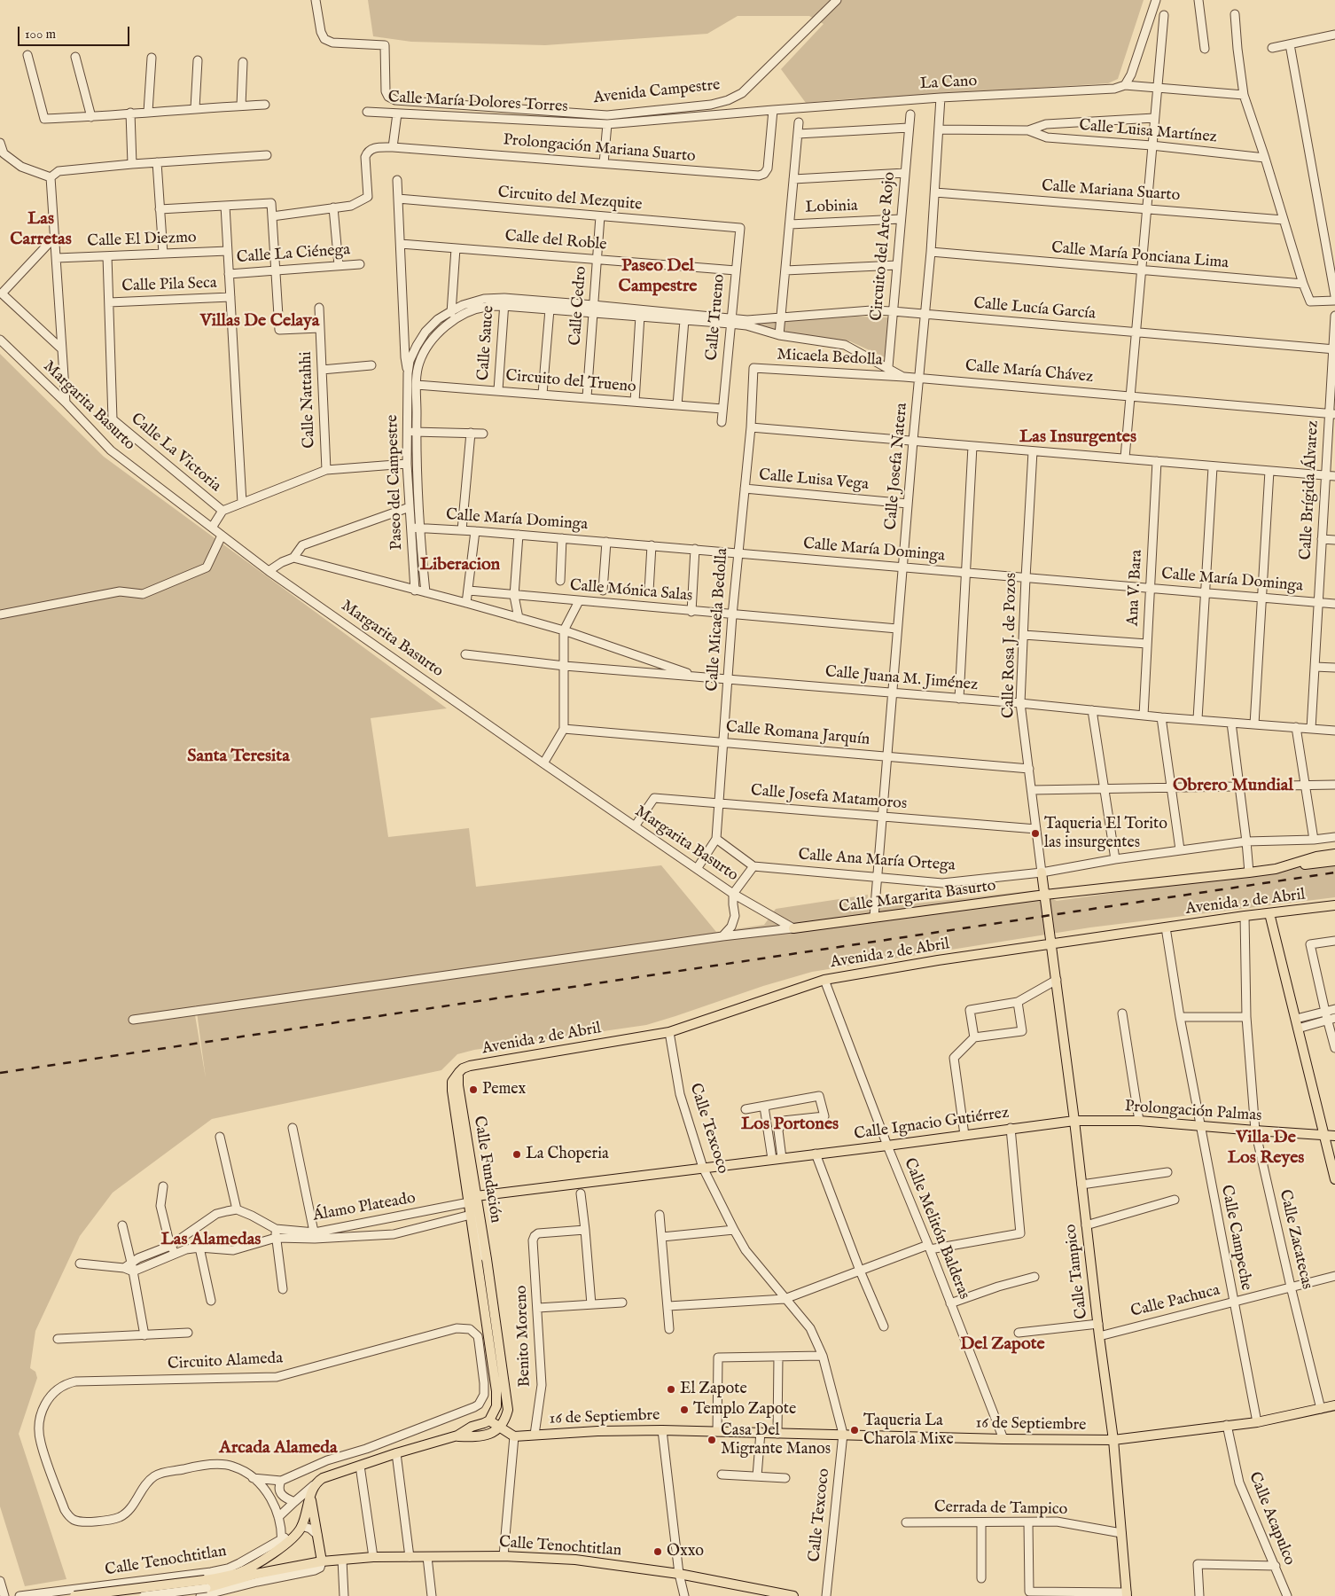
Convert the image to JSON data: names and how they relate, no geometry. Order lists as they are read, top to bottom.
{
  "streets": {
    "main road": [
      "Calle Rosa J. de Pozos",
      "Calle Margarita Basurto",
      "Avenida 2 de Abril",
      "Prolongación Palmas",
      "Calle Ignacio Gutiérrez",
      "Calle Fundación",
      "Calle Tampico",
      "16 de Septiembre",
      "Calle Tenochtitlan"
    ],
    "street": [
      "La Cano",
      "Avenida Campestre",
      "Calle María Dolores Torres",
      "Calle Luisa Martínez",
      "Prolongación Mariana Suarto",
      "Calle Mariana Suarto",
      "Circuito del Mezquite",
      "Lobinia",
      "Calle El Diezmo",
      "Calle del Roble",
      "Circuito del Arce Rojo",
      "Calle La Ciénega",
      "Calle María Ponciana Lima",
      "Calle Pila Seca",
      "Calle Cedro",
      "Calle Lucía García",
      "Calle Trueno",
      "Calle Sauce",
      "Micaela Bedolla",
      "Calle María Chávez",
      "Circuito del Trueno",
      "Calle Nattahhi",
      "Margarita Basurto",
      "Calle La Victoria",
      "Calle Josefa Natera",
      "Calle Luisa Vega",
      "Paseo del Campestre",
      "Calle Brígida Álvarez",
      "Calle María Dominga",
      "Ana V. Bara",
      "Calle Mónica Salas",
      "Calle Micaela Bedolla",
      "Calle Juana M. Jiménez",
      "Calle Romana Jarquín",
      "Calle Josefa Matamoros",
      "Calle Ana María Ortega",
      "Calle Texcoco",
      "Álamo Plateado",
      "Calle Melitón Balderas",
      "Calle Campeche",
      "Calle Zacatecas",
      "Calle Pachuca",
      "Benito Moreno",
      "Circuito Alameda",
      "Cerrada de Tampico",
      "Calle Acapulco"
    ]
  },
  "crossings": [
    ["La Cano", "Calle María Dolores Torres"],
    ["La Cano", "Prolongación Mariana Suarto"],
    ["La Cano", "Calle Josefa Natera"],
    ["Calle María Dolores Torres", "Prolongación Mariana Suarto"],
    ["Calle Luisa Martínez", "Calle Josefa Natera"],
    ["Calle Mariana Suarto", "Calle Josefa Natera"],
    ["Circuito del Mezquite", "Calle Cedro"],
    ["Circuito del Mezquite", "Calle Trueno"],
    ["Lobinia", "Circuito del Arce Rojo"],
    ["Calle El Diezmo", "Calle La Victoria"],
    ["Calle del Roble", "Calle Cedro"],
    ["Calle del Roble", "Calle Trueno"],
    ["Circuito del Arce Rojo", "Calle Lucía García"],
    ["Circuito del Arce Rojo", "Calle María Chávez"],
    ["Calle María Ponciana Lima", "Calle Josefa Natera"],
    ["Calle Pila Seca", "Calle La Victoria"],
    ["Calle Cedro", "Circuito del Trueno"],
    ["Calle Lucía García", "Calle Trueno"],
    ["Calle Lucía García", "Calle María Chávez"],
    ["Calle Lucía García", "Calle Josefa Natera"],
    ["Calle Lucía García", "Calle Brígida Álvarez"],
    ["Calle Trueno", "Calle María Chávez"],
    ["Calle Trueno", "Circuito del Trueno"],
    ["Calle Sauce", "Circuito del Trueno"],
    ["Calle Sauce", "Paseo del Campestre"],
    ["Micaela Bedolla", "Calle María Chávez"],
    ["Micaela Bedolla", "Calle Micaela Bedolla"],
    ["Calle María Chávez", "Calle Josefa Natera"],
    ["Calle María Chávez", "Calle Brígida Álvarez"],
    ["Circuito del Trueno", "Paseo del Campestre"],
    ["Margarita Basurto", "Calle Josefa Matamoros"],
    ["Margarita Basurto", "Calle Margarita Basurto"],
    ["Calle Josefa Natera", "Calle Luisa Vega"],
    ["Calle Josefa Natera", "Calle María Dominga"],
    ["Calle Josefa Natera", "Calle Mónica Salas"],
    ["Calle Josefa Natera", "Calle Juana M. Jiménez"],
    ["Calle Josefa Natera", "Calle Romana Jarquín"],
    ["Calle Josefa Natera", "Calle Josefa Matamoros"],
    ["Calle Josefa Natera", "Calle Ana María Ortega"],
    ["Calle Josefa Natera", "Calle Margarita Basurto"],
    ["Calle Luisa Vega", "Calle Micaela Bedolla"],
    ["Paseo del Campestre", "Calle María Dominga"],
    ["Calle Brígida Álvarez", "Calle María Dominga"],
    ["Calle Brígida Álvarez", "Calle Juana M. Jiménez"],
    ["Calle María Dominga", "Ana V. Bara"],
    ["Calle María Dominga", "Calle Micaela Bedolla"],
    ["Calle María Dominga", "Calle Rosa J. de Pozos"],
    ["Ana V. Bara", "Calle Juana M. Jiménez"],
    ["Calle Mónica Salas", "Calle Micaela Bedolla"],
    ["Calle Micaela Bedolla", "Calle Juana M. Jiménez"],
    ["Calle Micaela Bedolla", "Calle Romana Jarquín"],
    ["Calle Micaela Bedolla", "Calle Josefa Matamoros"],
    ["Calle Rosa J. de Pozos", "Calle Juana M. Jiménez"],
    ["Calle Rosa J. de Pozos", "Calle Romana Jarquín"],
    ["Calle Rosa J. de Pozos", "Calle Josefa Matamoros"],
    ["Calle Rosa J. de Pozos", "Calle Ana María Ortega"],
    ["Calle Rosa J. de Pozos", "Calle Margarita Basurto"],
    ["Calle Rosa J. de Pozos", "Avenida 2 de Abril"],
    ["Calle Rosa J. de Pozos", "Calle Tampico"],
    ["Avenida 2 de Abril", "Calle Texcoco"],
    ["Avenida 2 de Abril", "Calle Fundación"],
    ["Avenida 2 de Abril", "Calle Melitón Balderas"],
    ["Avenida 2 de Abril", "Calle Campeche"],
    ["Avenida 2 de Abril", "Calle Zacatecas"],
    ["Avenida 2 de Abril", "Calle Tampico"],
    ["Prolongación Palmas", "Calle Ignacio Gutiérrez"],
    ["Prolongación Palmas", "Calle Campeche"],
    ["Prolongación Palmas", "Calle Zacatecas"],
    ["Prolongación Palmas", "Calle Tampico"],
    ["Calle Ignacio Gutiérrez", "Calle Texcoco"],
    ["Calle Ignacio Gutiérrez", "Calle Fundación"],
    ["Calle Ignacio Gutiérrez", "Calle Melitón Balderas"],
    ["Calle Ignacio Gutiérrez", "Calle Tampico"],
    ["Calle Texcoco", "16 de Septiembre"],
    ["Calle Fundación", "Álamo Plateado"],
    ["Calle Melitón Balderas", "16 de Septiembre"],
    ["Calle Campeche", "Calle Pachuca"],
    ["Calle Campeche", "16 de Septiembre"],
    ["Calle Zacatecas", "Calle Pachuca"],
    ["Calle Zacatecas", "16 de Septiembre"],
    ["Calle Tampico", "Calle Pachuca"],
    ["Calle Tampico", "16 de Septiembre"],
    ["Calle Tampico", "Cerrada de Tampico"],
    ["Benito Moreno", "16 de Septiembre"],
    ["Circuito Alameda", "Calle Tenochtitlan"],
    ["16 de Septiembre", "Calle Acapulco"]
  ],
  "districts": [
    "Las Carretas",
    "Paseo Del Campestre",
    "Villas De Celaya",
    "Las Insurgentes",
    "Liberacion",
    "Santa Teresita",
    "Obrero Mundial",
    "Los Portones",
    "Villa De Los Reyes",
    "Las Alamedas",
    "Del Zapote",
    "Arcada Alameda"
  ],
  "places": [
    "Taqueria El Torito las insurgentes",
    "Pemex",
    "La Choperia",
    "El Zapote",
    "Templo Zapote",
    "Taqueria La Charola Mixe",
    "Casa Del Migrante Manos",
    "Oxxo"
  ],
  "scale_bar": "100 m"
}
